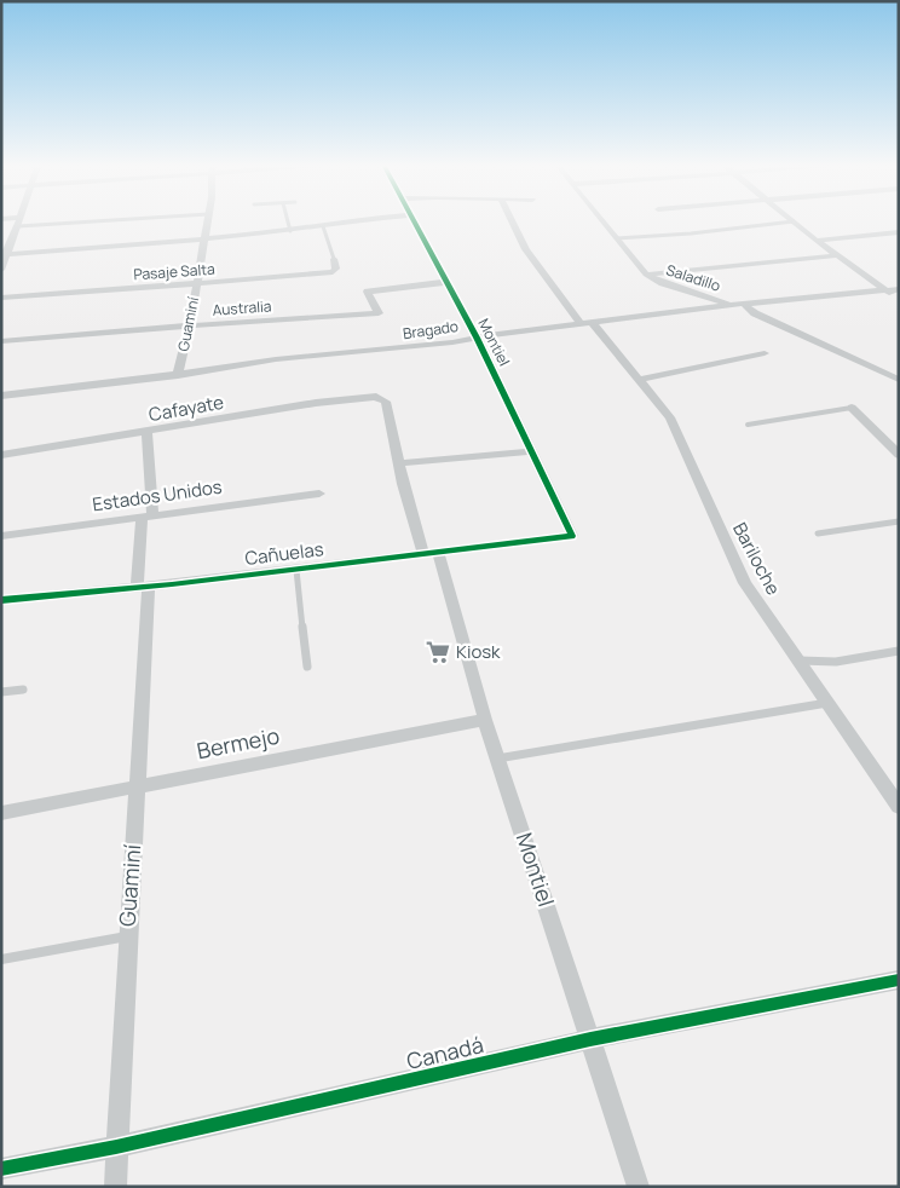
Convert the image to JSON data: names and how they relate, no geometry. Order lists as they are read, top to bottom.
{
  "streets": {
    "street": [
      "Pasaje Salta",
      "Saladillo",
      "Australia",
      "Guaminí",
      "Bragado",
      "Montiel",
      "Cafayate",
      "Estados Unidos",
      "Cañuelas",
      "Bariloche",
      "Bermejo",
      "Canadá"
    ]
  },
  "crossings": [
    ["Pasaje Salta", "Guaminí"],
    ["Saladillo", "Bragado"],
    ["Australia", "Guaminí"],
    ["Australia", "Montiel"],
    ["Guaminí", "Bragado"],
    ["Guaminí", "Cafayate"],
    ["Guaminí", "Estados Unidos"],
    ["Guaminí", "Cañuelas"],
    ["Guaminí", "Bermejo"],
    ["Guaminí", "Canadá"],
    ["Bragado", "Montiel"],
    ["Bragado", "Bariloche"],
    ["Montiel", "Cafayate"],
    ["Montiel", "Cañuelas"],
    ["Montiel", "Bermejo"],
    ["Montiel", "Canadá"]
  ],
  "places": {
    "supermarket": ["Kiosk"]
  }
}
